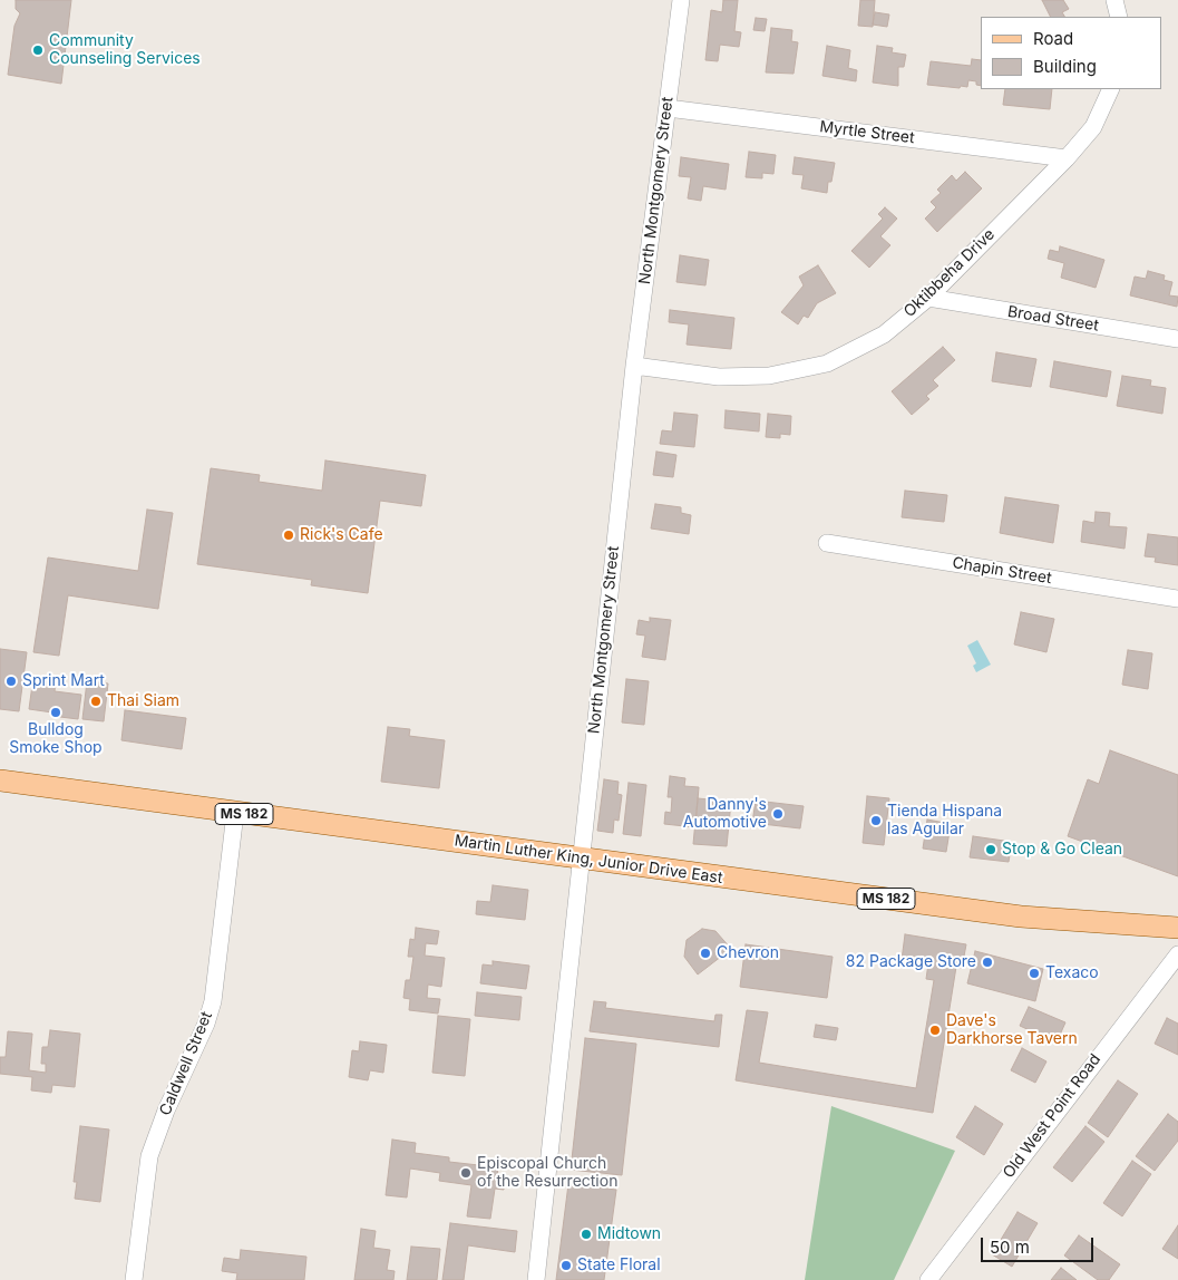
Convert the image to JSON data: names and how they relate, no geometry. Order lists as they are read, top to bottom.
{
  "streets": {
    "main road": ["MS 182", "Martin Luther King, Junior Drive East"],
    "street": [
      "Myrtle Street",
      "North Montgomery Street",
      "Oktibbeha Drive",
      "Broad Street",
      "Chapin Street",
      "Caldwell Street",
      "Old West Point Road"
    ]
  },
  "crossings": [
    ["Myrtle Street", "North Montgomery Street"],
    ["Myrtle Street", "Oktibbeha Drive"],
    ["North Montgomery Street", "Oktibbeha Drive"],
    ["North Montgomery Street", "Martin Luther King, Junior Drive East"],
    ["Oktibbeha Drive", "Broad Street"],
    ["Martin Luther King, Junior Drive East", "Caldwell Street"]
  ],
  "places": [
    "Community Counseling Services",
    "Rick's Cafe",
    "Sprint Mart",
    "Thai Siam",
    "Bulldog Smoke Shop",
    "Danny's Automotive",
    "Tienda Hispana las Aguilar",
    "Stop & Go Clean",
    "Chevron",
    "82 Package Store",
    "Texaco",
    "Dave's Darkhorse Tavern",
    "Episcopal Church of the Resurrection",
    "Midtown",
    "State Floral"
  ],
  "legend": ["Road", "Building"],
  "scale_bar": "50 m"
}
